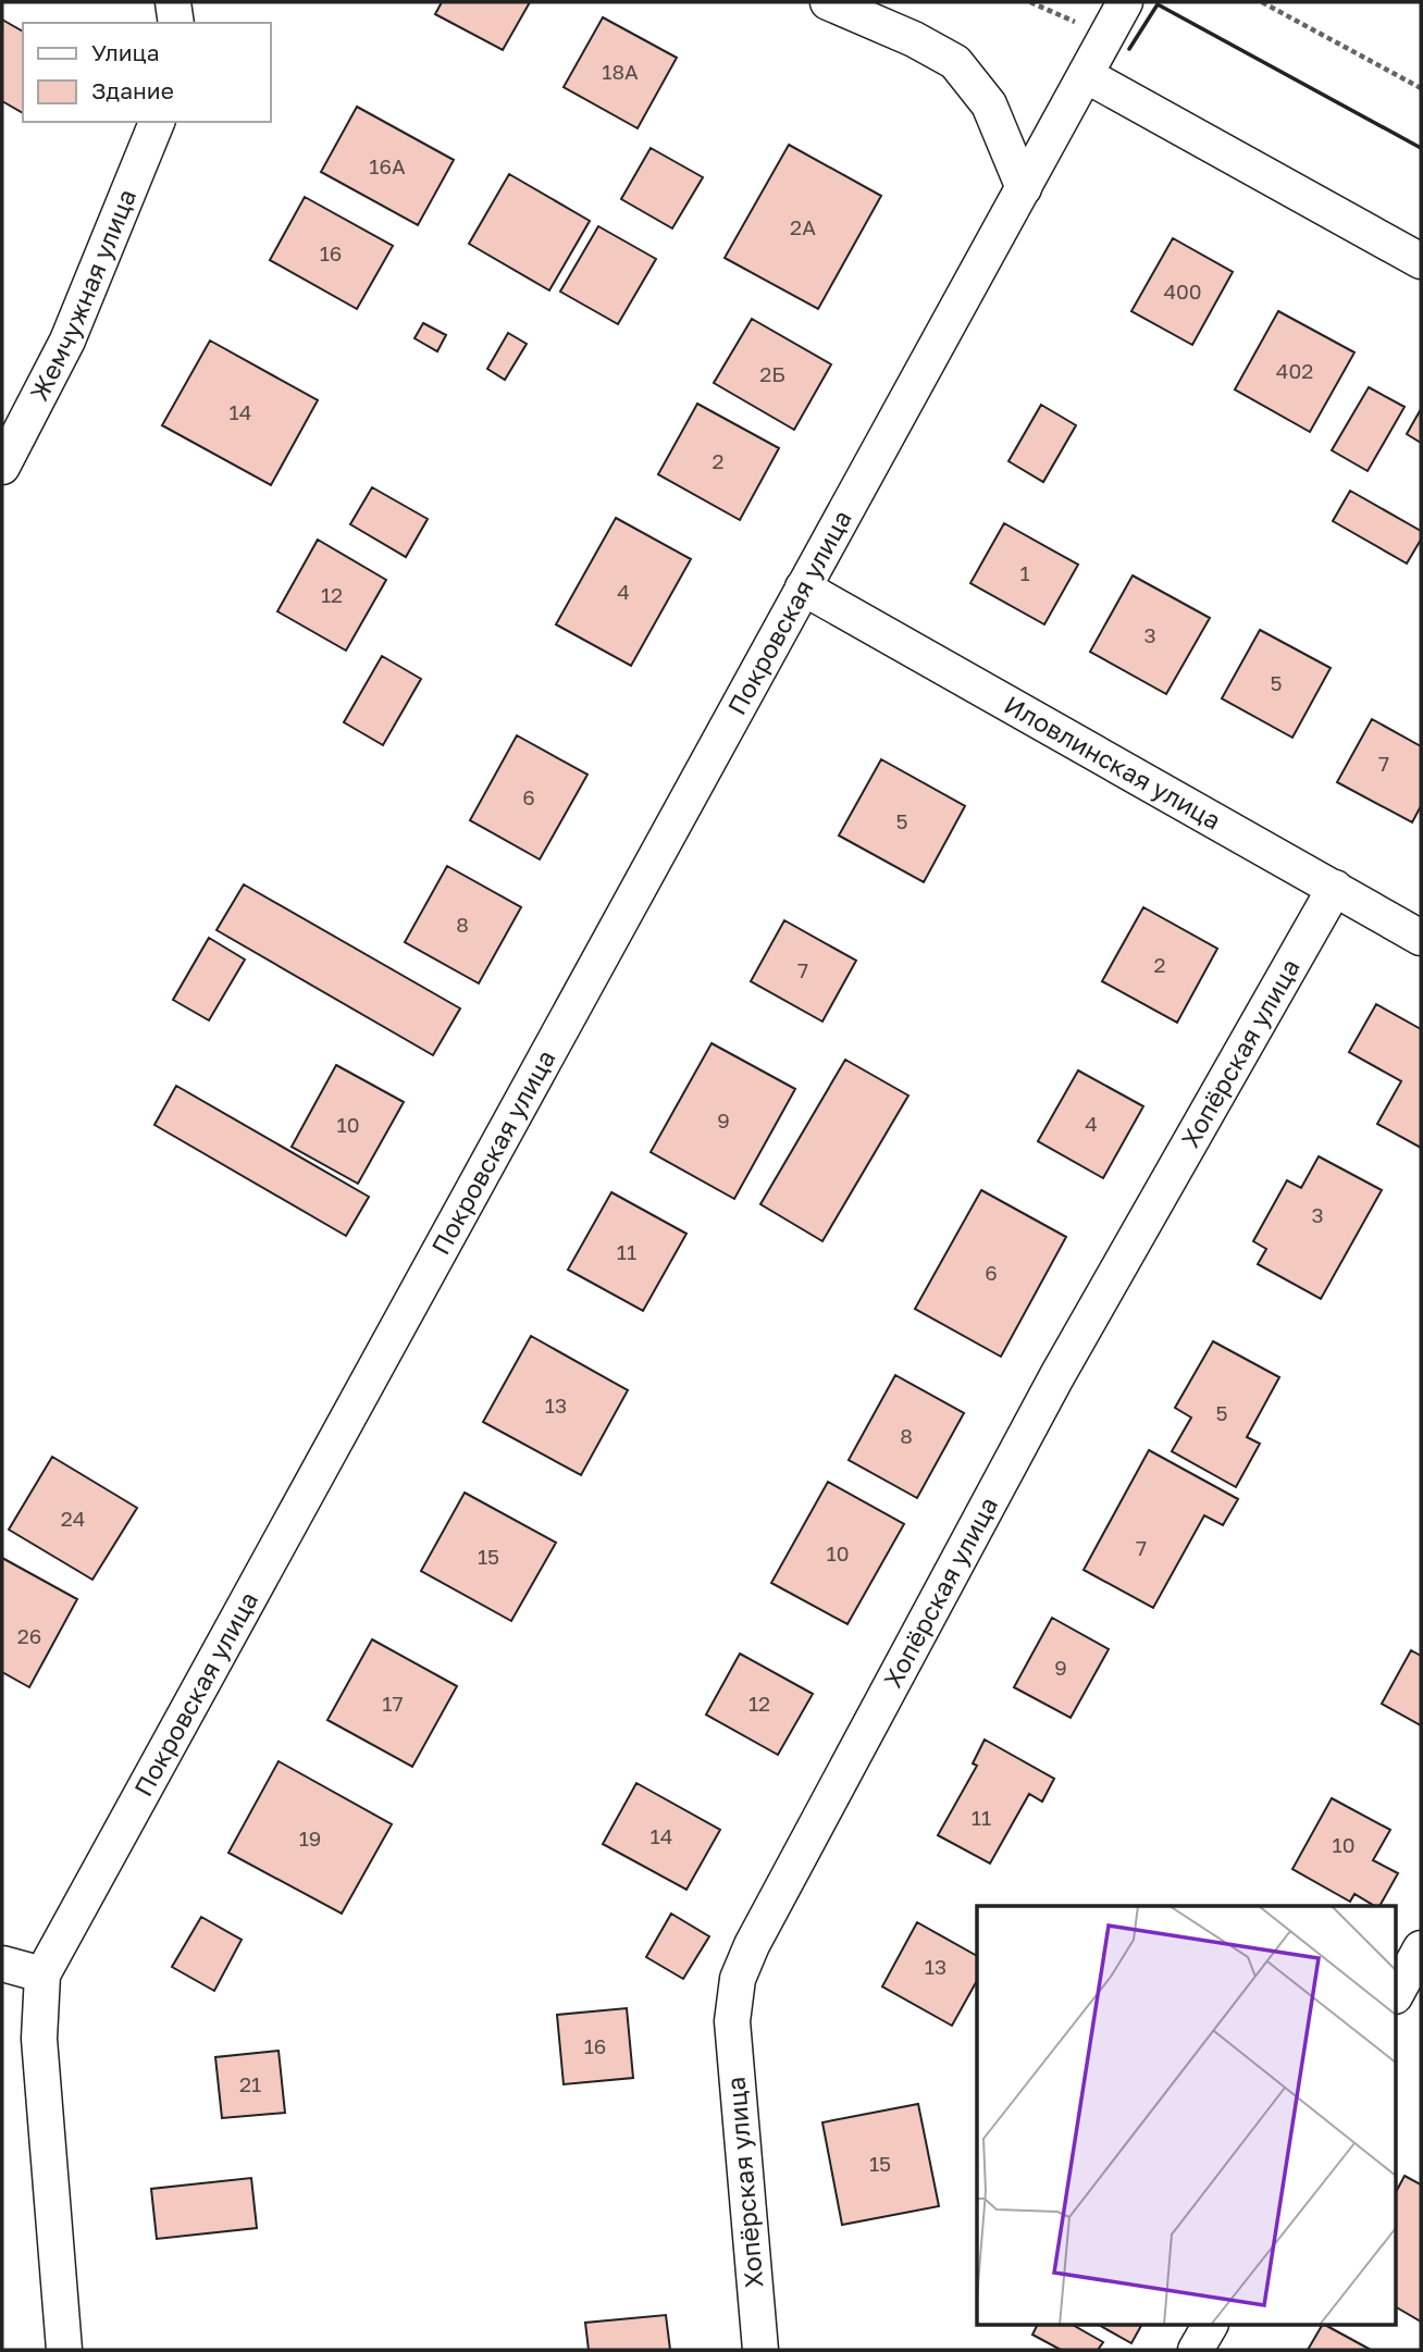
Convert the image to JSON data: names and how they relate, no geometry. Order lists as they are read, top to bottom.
{
  "streets": {
    "street": [
      "Жемчужная улица",
      "Покровская улица",
      "Иловлинская улица",
      "Хопёрская улица"
    ]
  },
  "crossings": [
    ["Покровская улица", "Иловлинская улица"],
    ["Иловлинская улица", "Хопёрская улица"]
  ],
  "house_numbers": [
    "18А",
    "16А",
    "2А",
    "16",
    "400",
    "402",
    "2Б",
    "14",
    "2",
    "1",
    "4",
    "12",
    "3",
    "5",
    "7",
    "6",
    "5",
    "8",
    "2",
    "7",
    "9",
    "4",
    "10",
    "3",
    "11",
    "6",
    "13",
    "5",
    "8",
    "24",
    "7",
    "10",
    "15",
    "26",
    "9",
    "17",
    "12",
    "11",
    "14",
    "19",
    "10",
    "13",
    "16",
    "21",
    "15"
  ],
  "legend": ["Улица", "Здание"]
}
